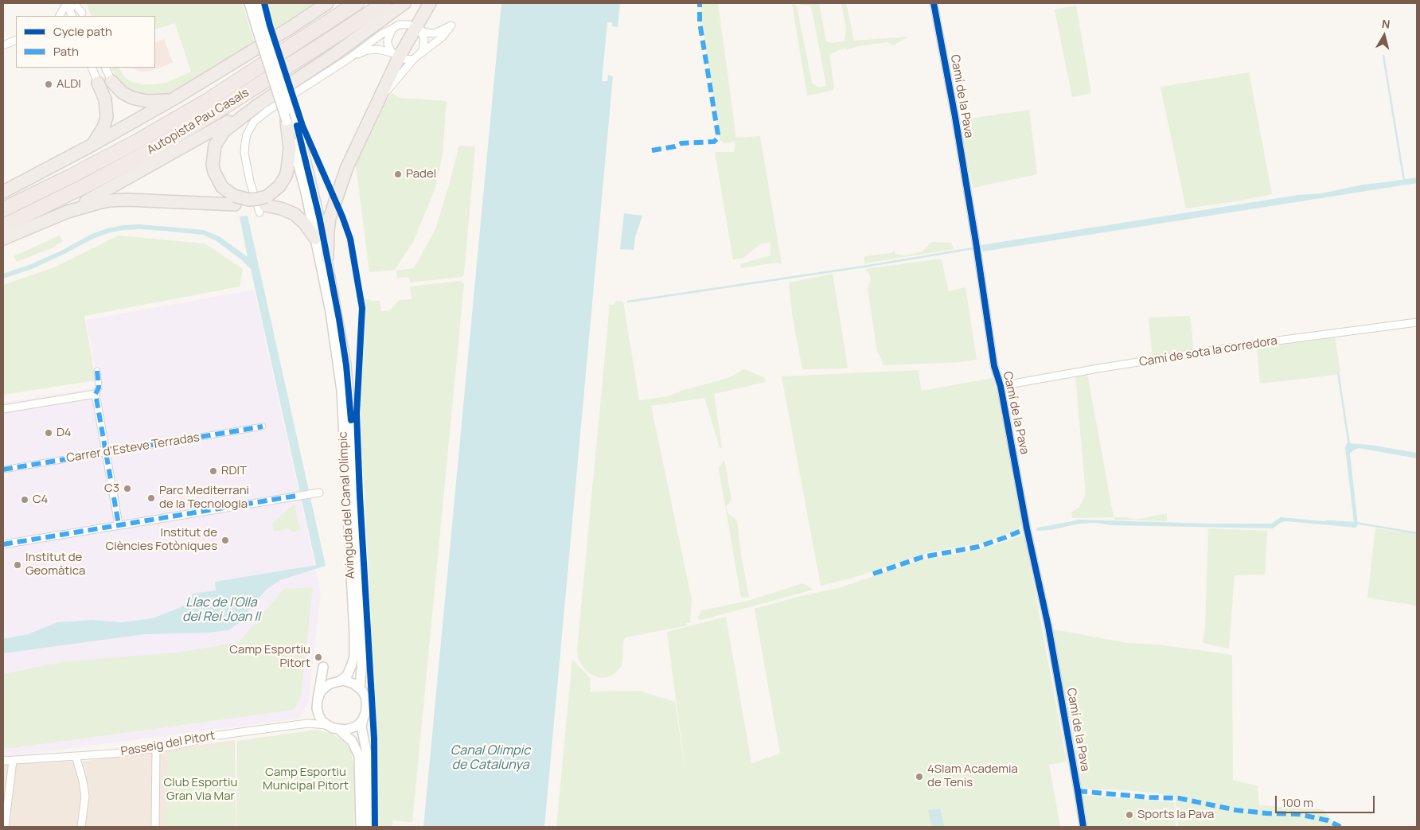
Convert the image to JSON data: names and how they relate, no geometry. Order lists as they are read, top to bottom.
{
  "streets": {
    "highway": ["Autopista Pau Casals"],
    "street": [
      "Camí de la Pava",
      "Camí de sota la corredora",
      "Carrer d'Esteve Terradas",
      "Avinguda del Canal Olímpic",
      "Passeig del Pitort"
    ]
  },
  "crossings": [
    ["Camí de la Pava", "Camí de sota la corredora"],
    ["Avinguda del Canal Olímpic", "Passeig del Pitort"]
  ],
  "water": ["Llac de l'Olla del Rei Joan II", "Canal Olimpic de Catalunya"],
  "parks": ["Camp Esportiu Municipal Pitort", "Club Esportiu Gran Via Mar"],
  "places": [
    "ALDI",
    "Padel",
    "D4",
    "RDIT",
    "C3",
    "Parc Mediterrani de la Tecnologia",
    "C4",
    "Institut de Ciències Fotòniques",
    "Institut de Geomàtica",
    "Camp Esportiu Pitort",
    "4Slam Academia de Tenis",
    "Sports la Pava"
  ],
  "legend": ["Cycle path", "Path"],
  "scale_bar": "100 m",
  "north": "top"
}
